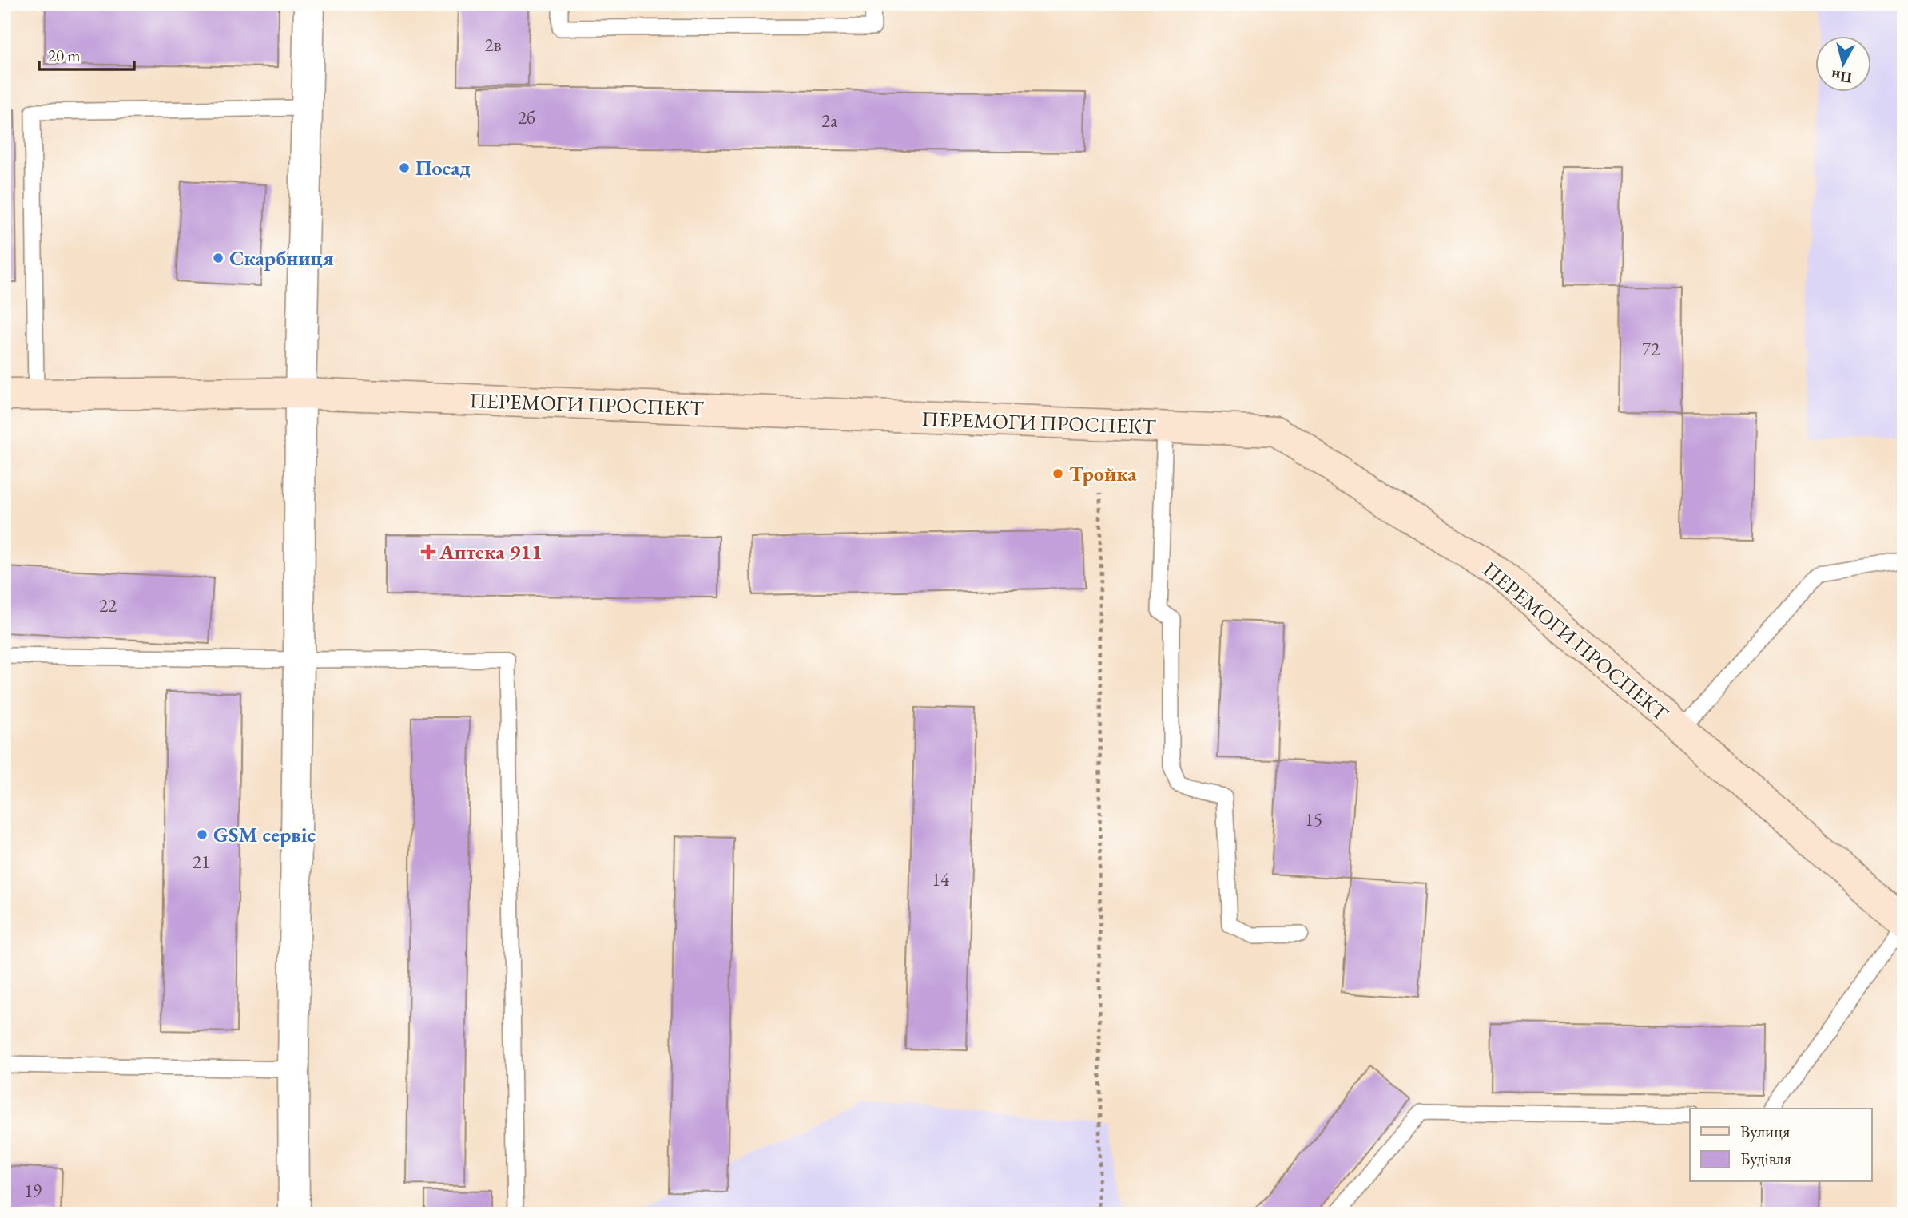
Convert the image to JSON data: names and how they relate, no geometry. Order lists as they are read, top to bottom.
{
  "streets": {
    "street": ["ПЕРЕМОГИ ПРОСПЕКТ"]
  },
  "places": {
    "other": [
      "Посад",
      "Скарбниця",
      "Тройка",
      "GSM сервіс"
    ],
    "health": ["Аптека 911"]
  },
  "house_numbers": [
    "2в",
    "2б",
    "2а",
    "72",
    "22",
    "15",
    "21",
    "14",
    "19"
  ],
  "legend": ["Вулиця", "Будівля"],
  "scale_bar": "20 m",
  "north": "bottom"
}
